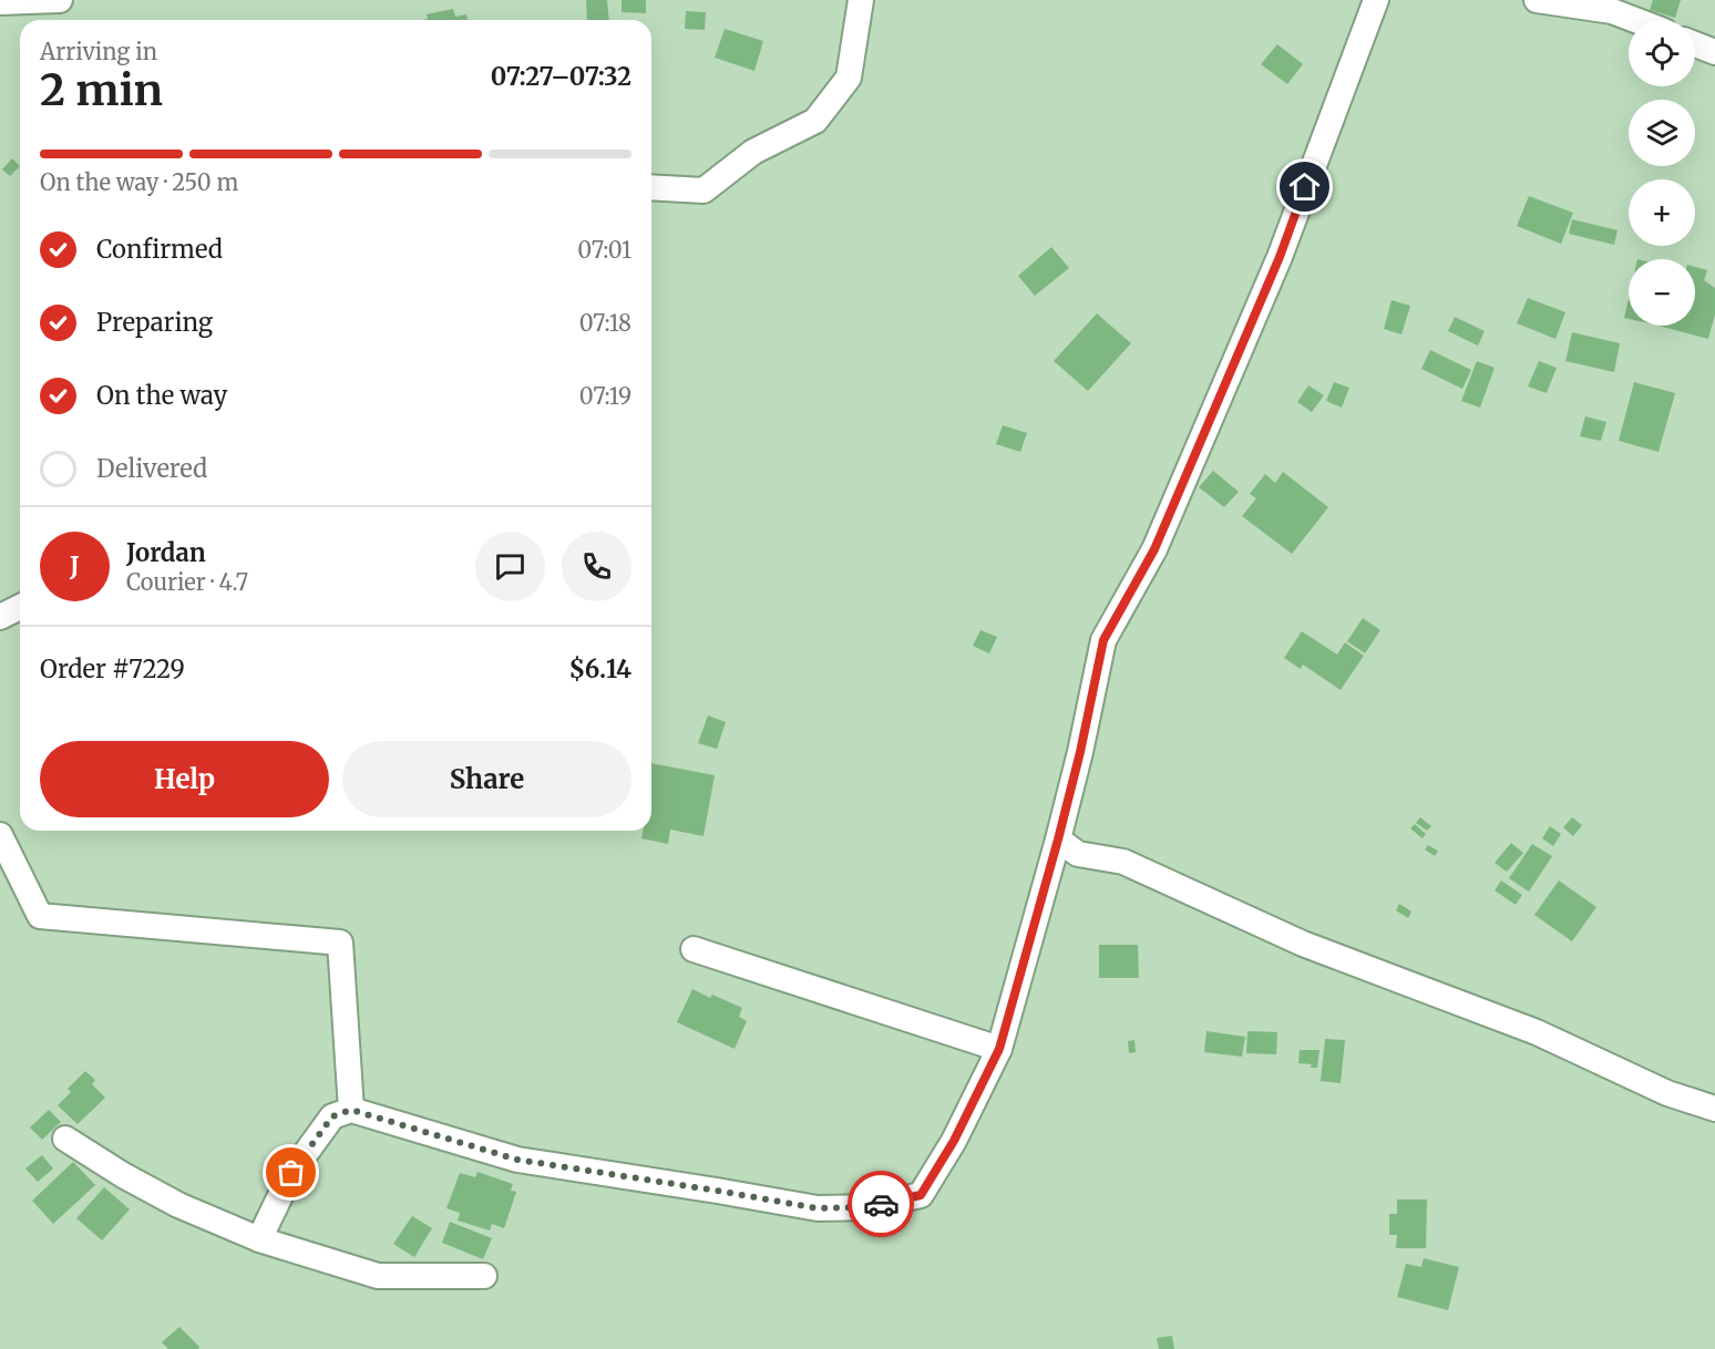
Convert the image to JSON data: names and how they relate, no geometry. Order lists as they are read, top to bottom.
{
  "page": {
    "map_buttons": ["+", "−"],
    "heading": ["2 min", "Arriving in", "07:27–07:32"],
    "panel": [
      "Jordan",
      "Courier · 4.7",
      "Order #7229",
      "$6.14"
    ],
    "bar": "On the way · 250 m",
    "list": [
      ["Confirmed", "07:01"],
      ["Preparing", "07:18"],
      ["On the way", "07:19"],
      "Delivered"
    ],
    "round": "J",
    "buttons": ["Help", "Share"]
  }
}
